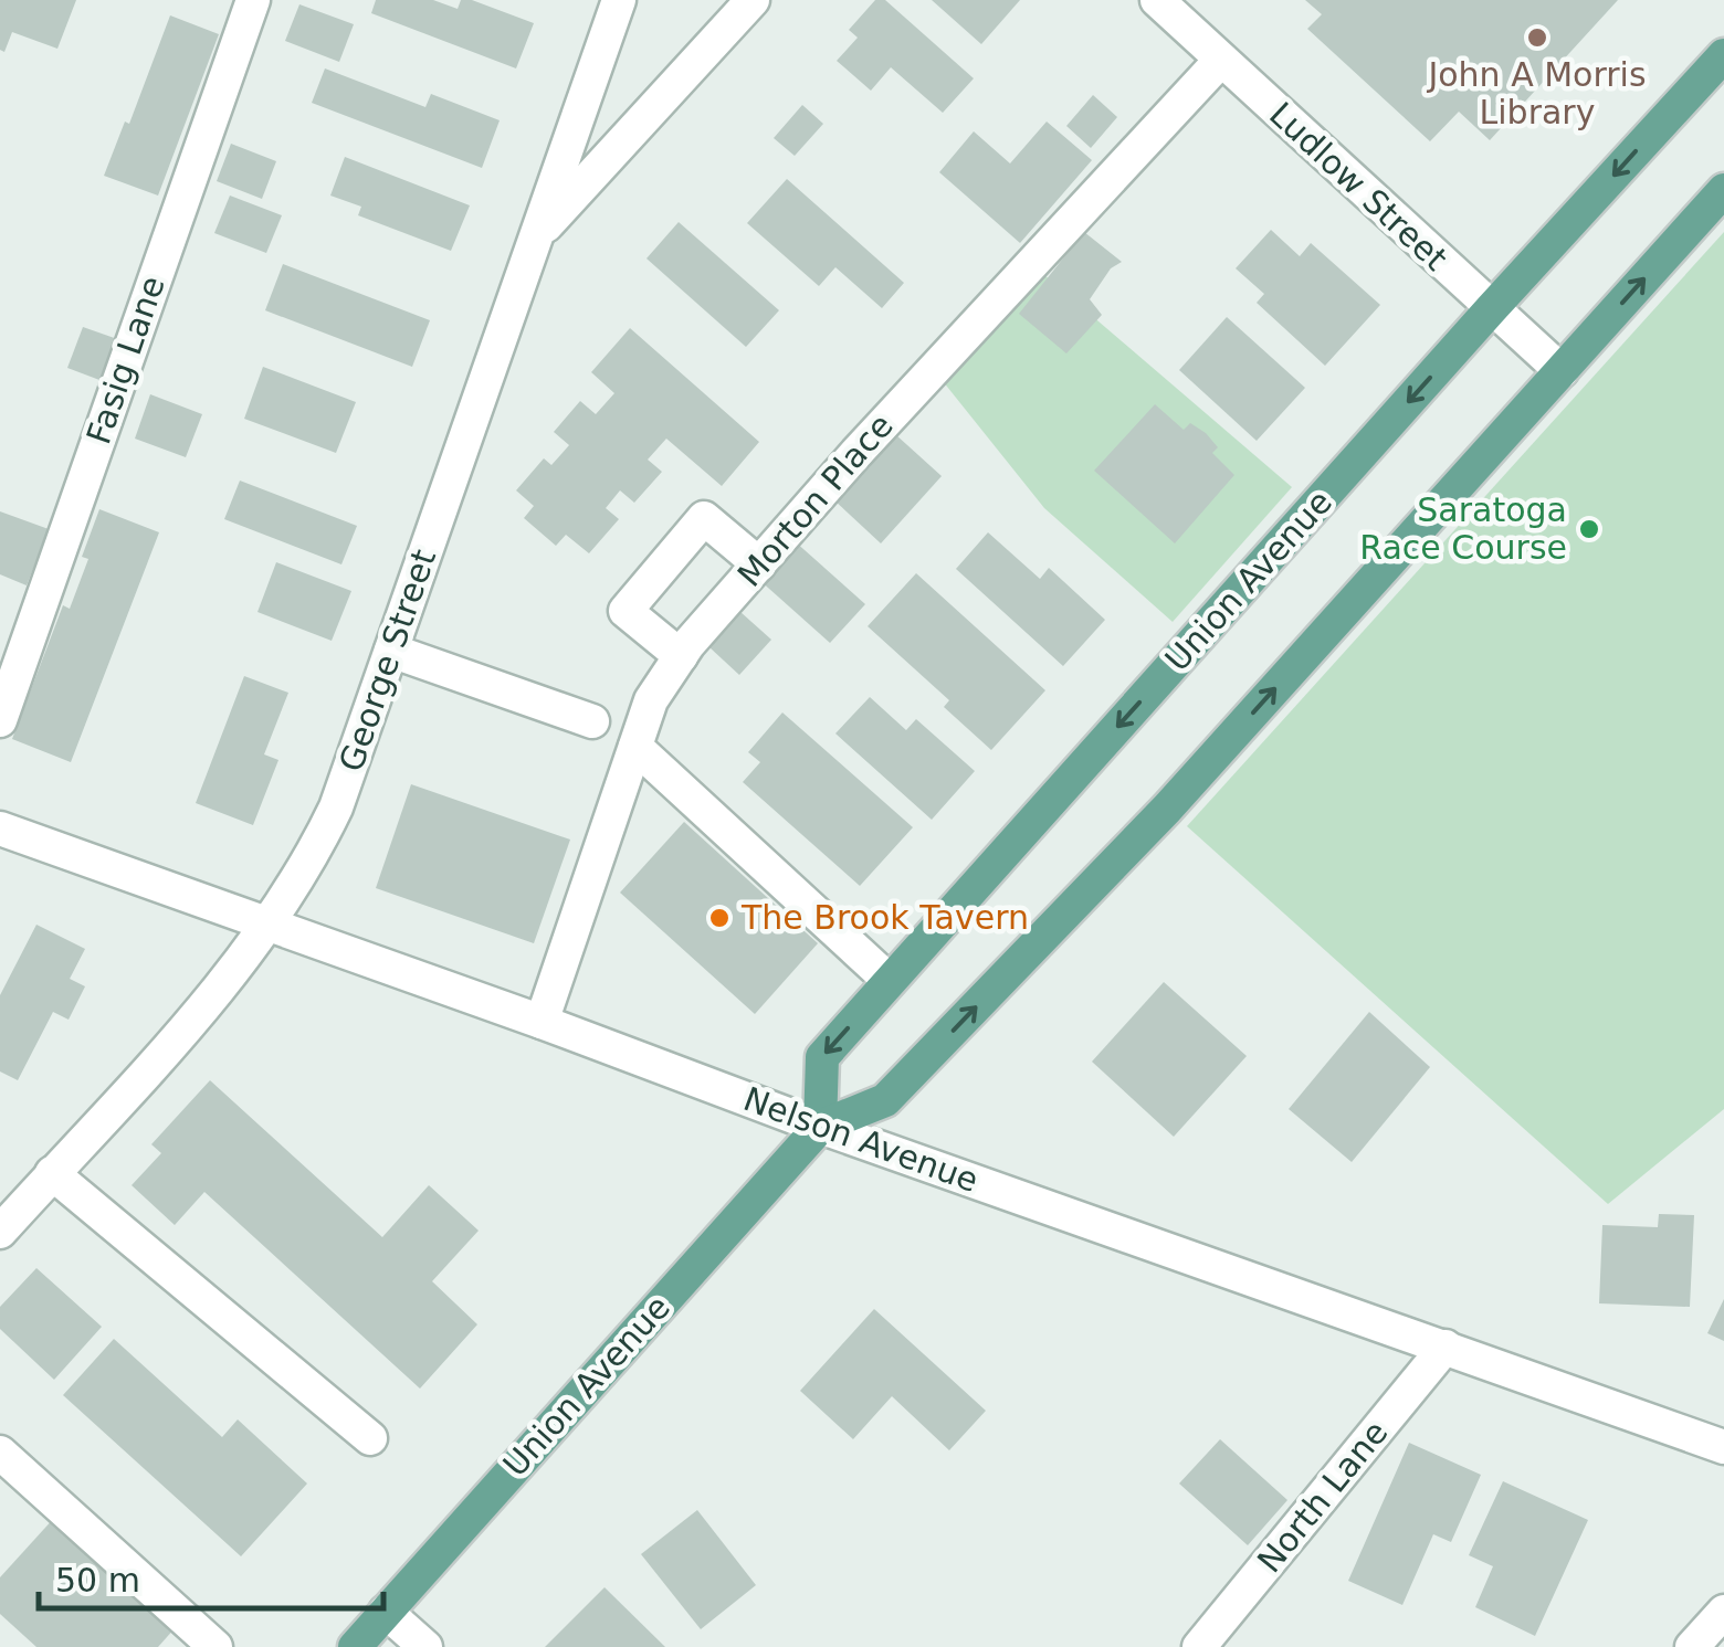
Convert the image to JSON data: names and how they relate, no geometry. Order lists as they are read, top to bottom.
{
  "streets": {
    "main road": ["Union Avenue"],
    "street": [
      "Ludlow Street",
      "Fasig Lane",
      "Morton Place",
      "George Street",
      "Nelson Avenue",
      "North Lane"
    ]
  },
  "crossings": [
    ["Ludlow Street", "Morton Place"],
    ["Ludlow Street", "Union Avenue"],
    ["Morton Place", "Nelson Avenue"],
    ["Union Avenue", "Nelson Avenue"],
    ["George Street", "Nelson Avenue"],
    ["Nelson Avenue", "North Lane"]
  ],
  "places": ["John A Morris Library", "Saratoga Race Course", "The Brook Tavern"],
  "scale_bar": "50 m"
}
